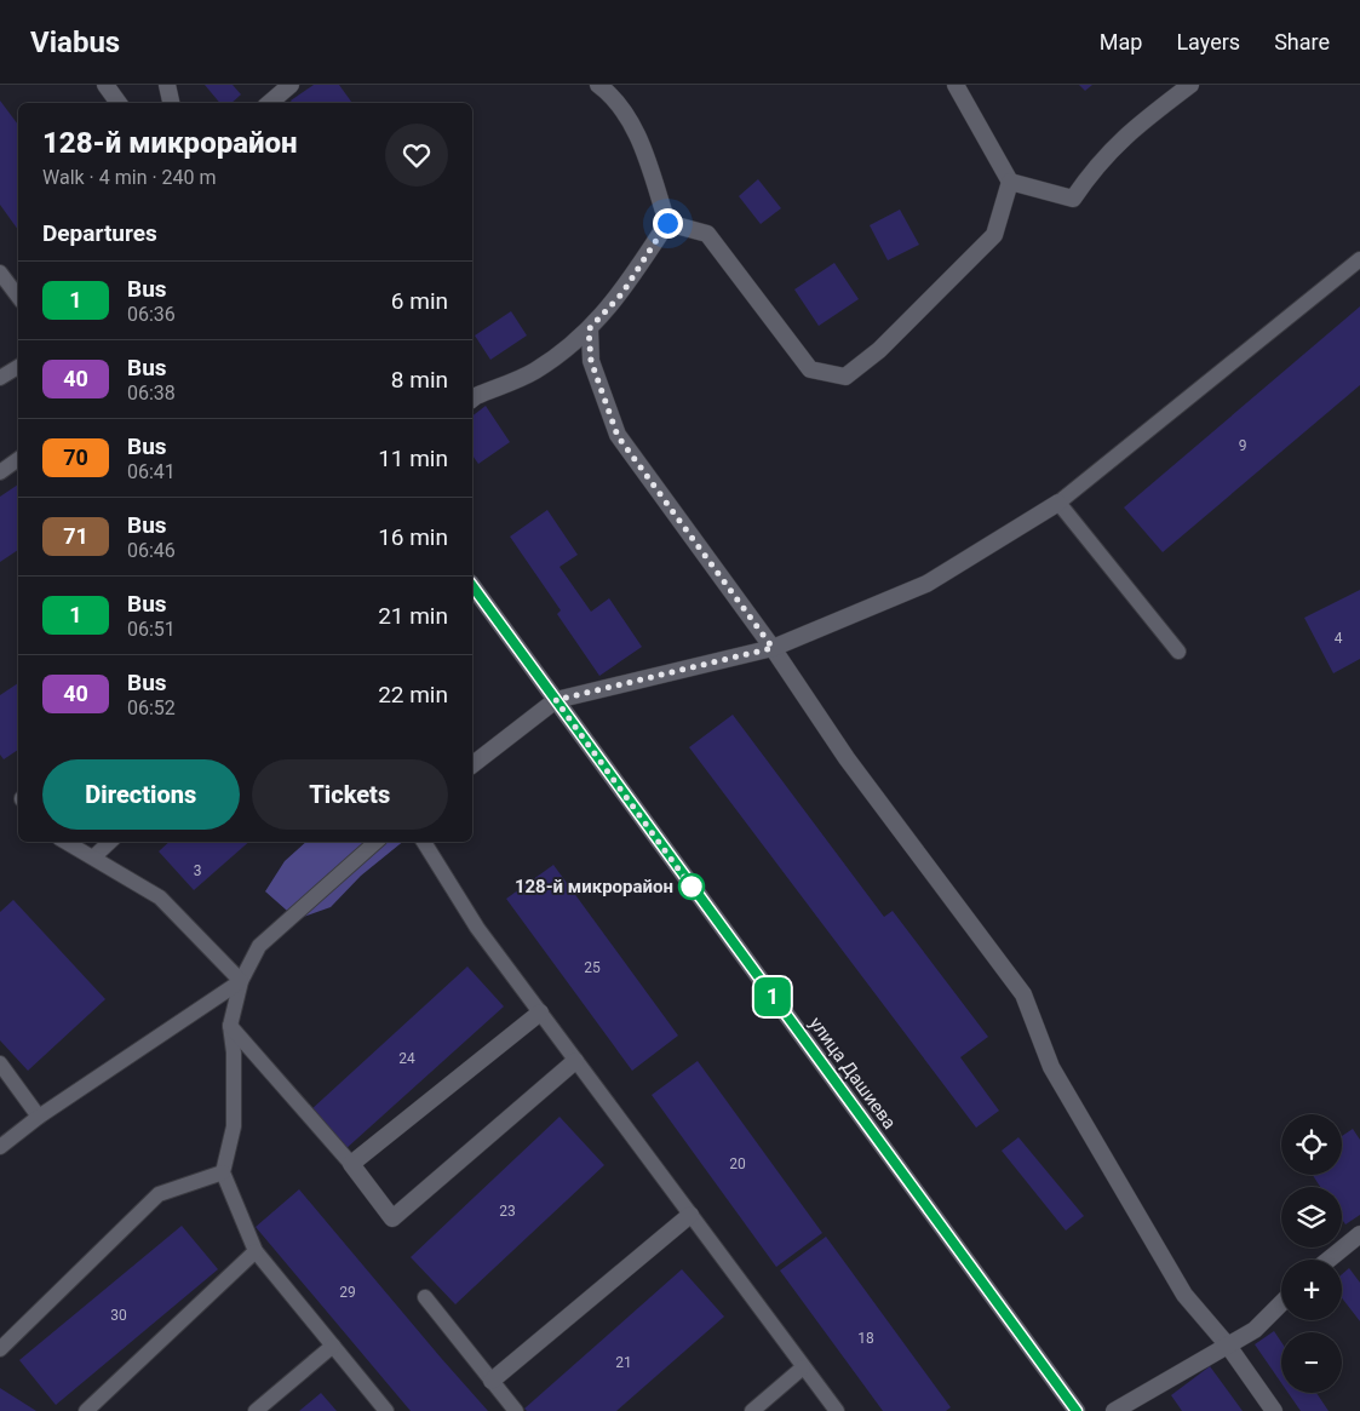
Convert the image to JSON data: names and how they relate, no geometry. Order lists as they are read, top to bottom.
{
  "streets": {
    "street": ["улица Дашиева"]
  },
  "places": ["128-й микрорайон"],
  "lines": ["bus line 1"],
  "house_numbers": [
    "9",
    "4",
    "3",
    "25",
    "24",
    "20",
    "23",
    "29",
    "30",
    "18",
    "21"
  ],
  "page": {
    "header": "Viabus",
    "nav": ["Map", "Layers", "Share"],
    "on_map": "1",
    "heading": [
      ["128-й микрорайон", "Walk · 4 min · 240 m"],
      "Departures"
    ],
    "list": [
      {
        "mark": "1",
        "name": "Bus",
        "note": "06:36",
        "value": "6 min"
      },
      {
        "mark": "40",
        "name": "Bus",
        "note": "06:38",
        "value": "8 min"
      },
      {
        "mark": "70",
        "name": "Bus",
        "note": "06:41",
        "value": "11 min"
      },
      {
        "mark": "71",
        "name": "Bus",
        "note": "06:46",
        "value": "16 min"
      },
      {
        "mark": "1",
        "name": "Bus",
        "note": "06:51",
        "value": "21 min"
      },
      {
        "mark": "40",
        "name": "Bus",
        "note": "06:52",
        "value": "22 min"
      }
    ],
    "buttons": ["Directions", "Tickets"],
    "map_buttons": ["+", "−"]
  }
}
